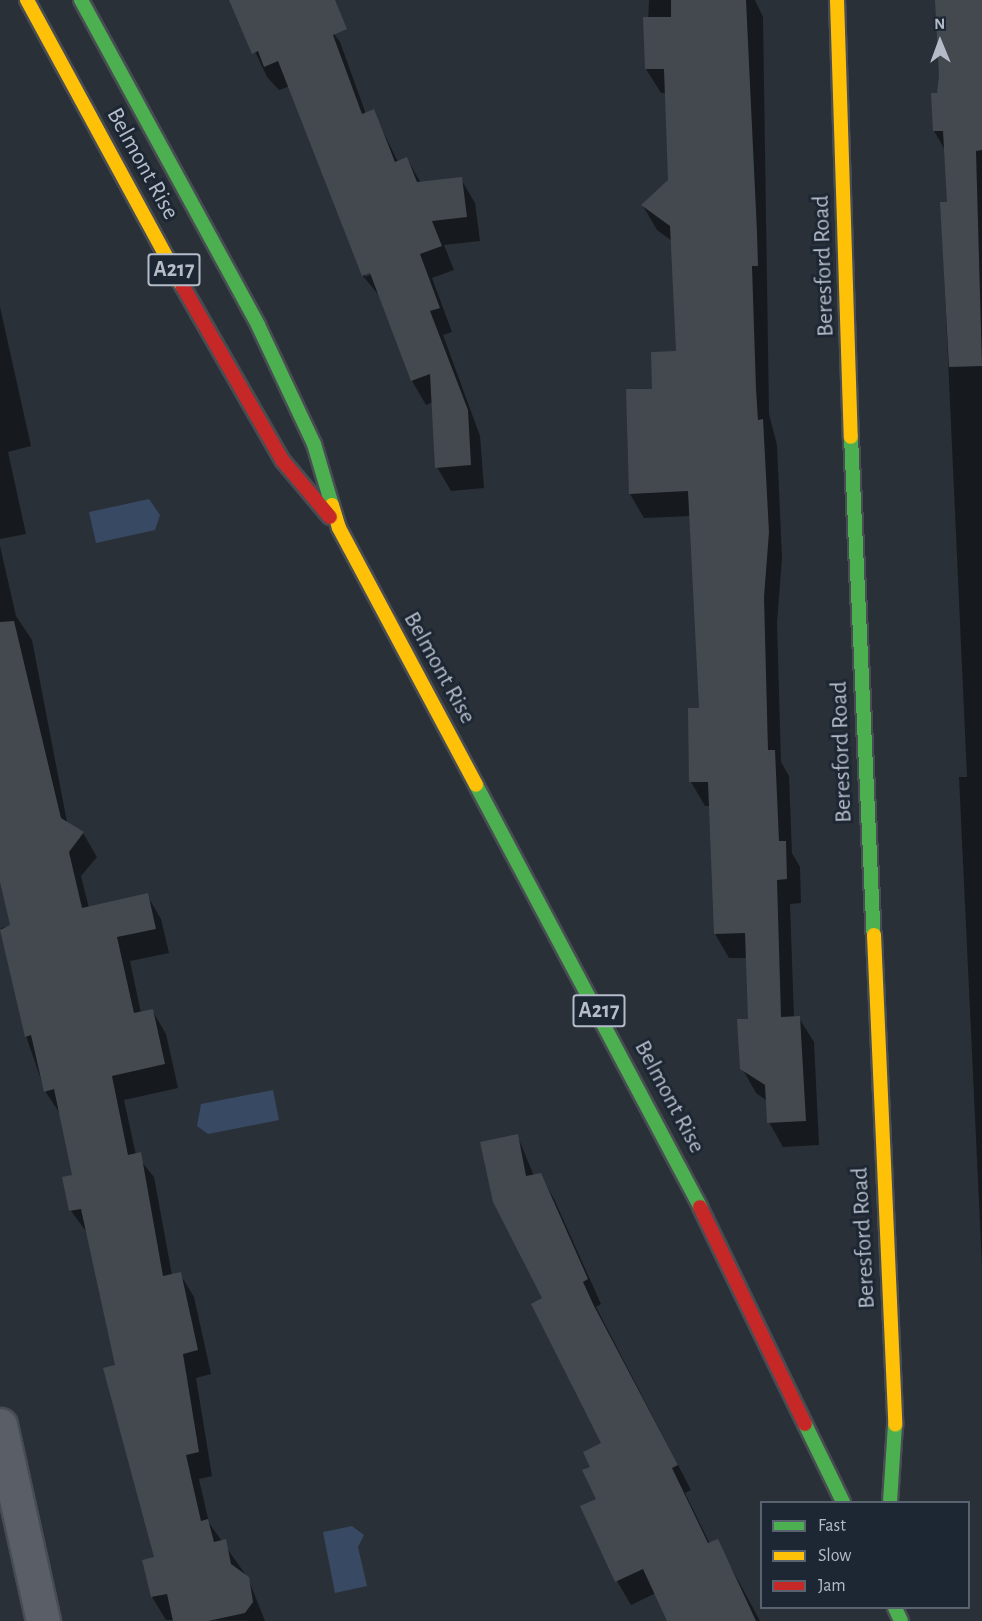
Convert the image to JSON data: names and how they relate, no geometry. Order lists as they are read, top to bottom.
{
  "streets": {
    "main road": ["Belmont Rise", "Beresford Road", "A217"]
  },
  "legend": ["Fast", "Slow", "Jam"],
  "north": "top"
}
